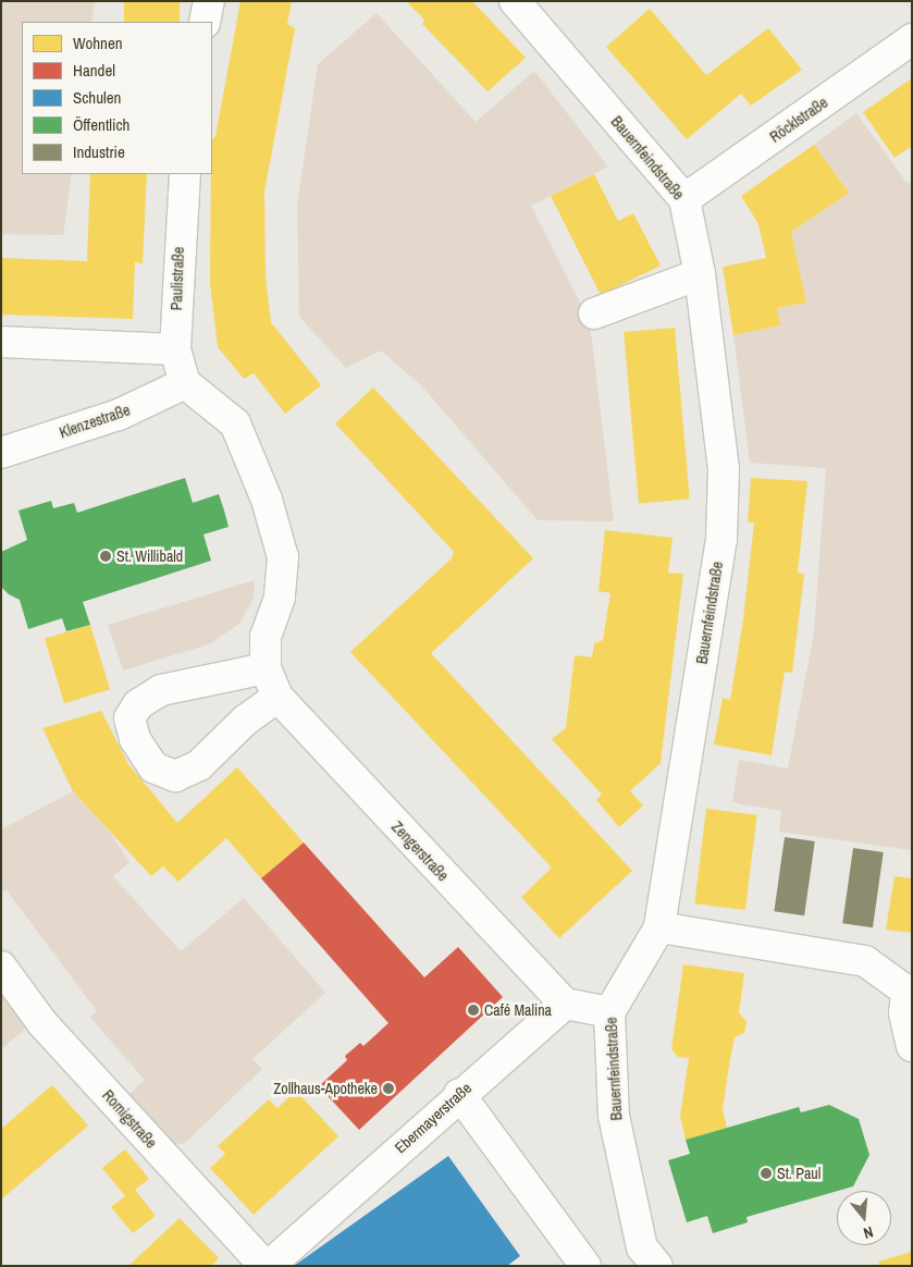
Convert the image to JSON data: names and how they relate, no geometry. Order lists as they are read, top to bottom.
{
  "streets": {
    "street": [
      "Röcklstraße",
      "Bauernfeindstraße",
      "Paulistraße",
      "Klenzestraße",
      "Zengerstraße",
      "Ebermayerstraße",
      "Romigstraße"
    ]
  },
  "crossings": [
    ["Röcklstraße", "Bauernfeindstraße"],
    ["Paulistraße", "Klenzestraße"],
    ["Paulistraße", "Zengerstraße"],
    ["Klenzestraße", "Zengerstraße"],
    ["Zengerstraße", "Ebermayerstraße"]
  ],
  "places": [
    "St. Willibald",
    "Café Malina",
    "Zollhaus-Apotheke",
    "St. Paul"
  ],
  "legend": [
    "Wohnen",
    "Handel",
    "Schulen",
    "Öffentlich",
    "Industrie"
  ],
  "north": "bottom"
}
